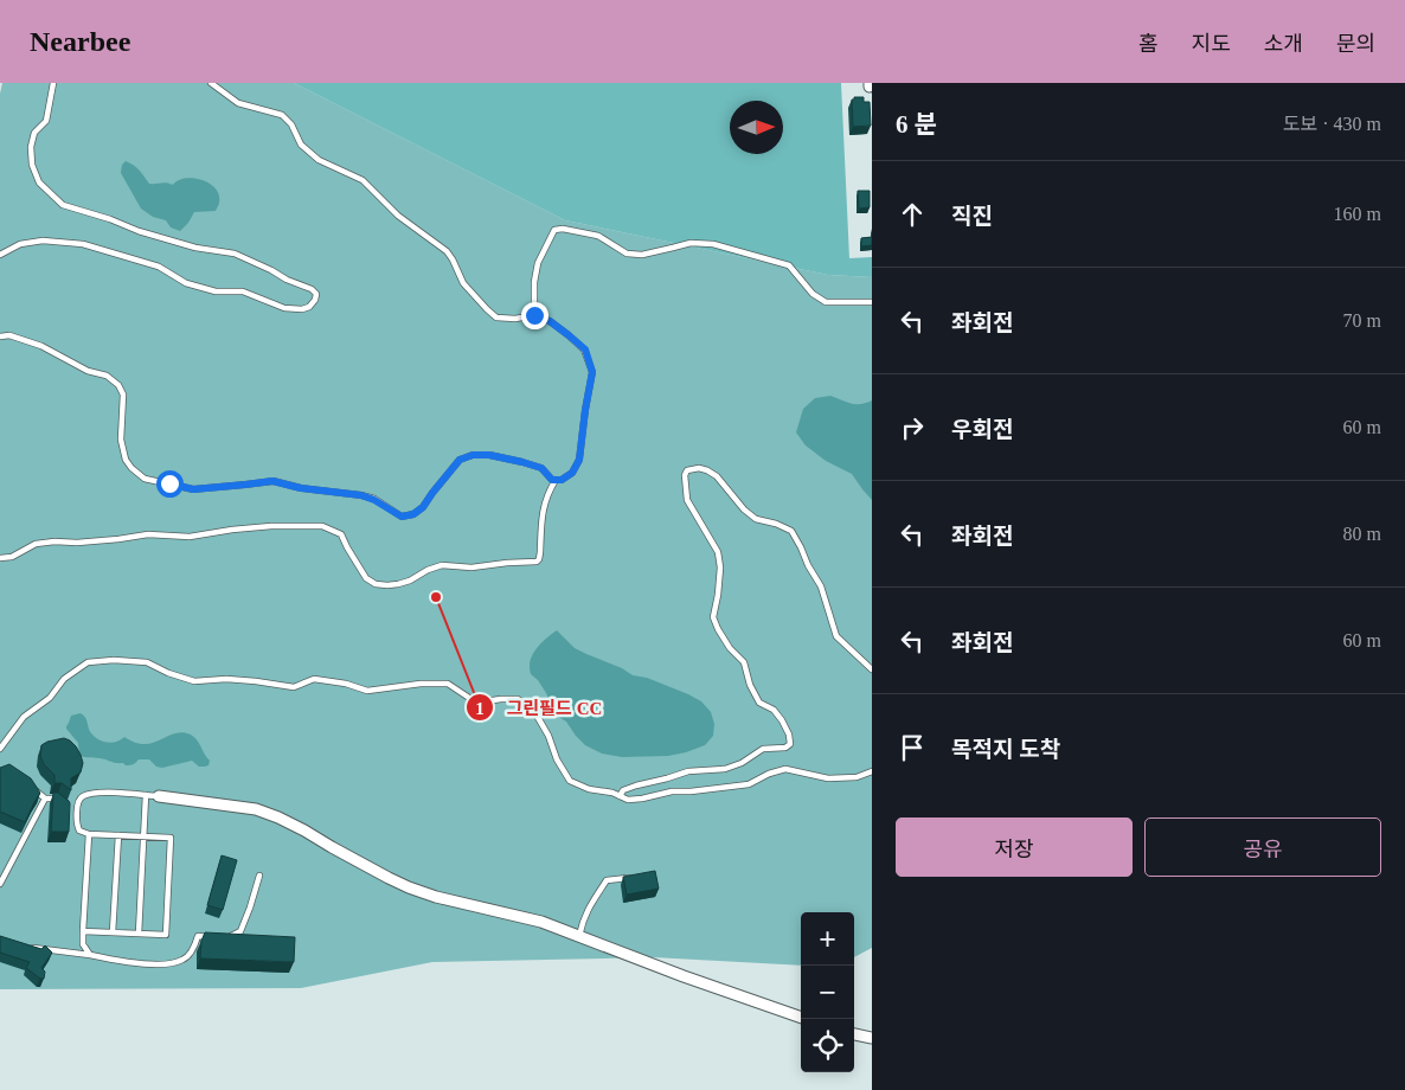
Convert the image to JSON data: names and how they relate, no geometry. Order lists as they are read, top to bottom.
{
  "places": ["그린필드 CC"],
  "north": "right",
  "page": {
    "header": "Nearbee",
    "nav": [
      "홈",
      "지도",
      "소개",
      "문의"
    ],
    "heading": ["6 분", "도보 · 430 m"],
    "list": [
      ["직진", "160 m"],
      ["좌회전", "70 m"],
      ["우회전", "60 m"],
      ["좌회전", "80 m"],
      ["좌회전", "60 m"],
      "목적지 도착"
    ],
    "buttons": ["저장", "공유"],
    "map_buttons": ["+", "−"]
  }
}
